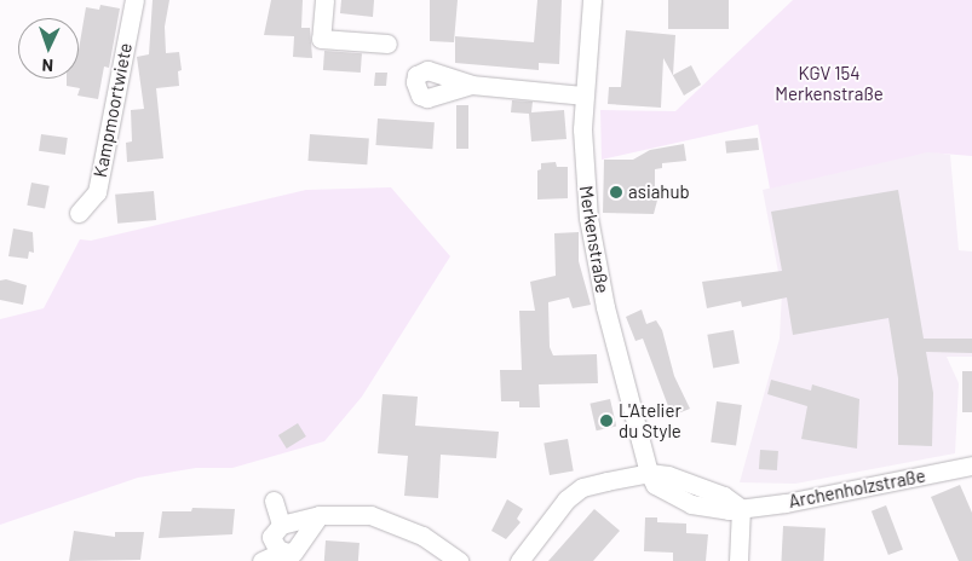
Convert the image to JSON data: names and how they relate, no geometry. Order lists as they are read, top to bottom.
{
  "streets": {
    "street": ["Kampmoortwiete", "Merkenstraße", "Archenholzstraße"]
  },
  "crossings": [
    ["Merkenstraße", "Archenholzstraße"]
  ],
  "parks": ["KGV 154 Merkenstraße"],
  "places": ["asiahub", "L'Atelier du Style"],
  "north": "bottom"
}
